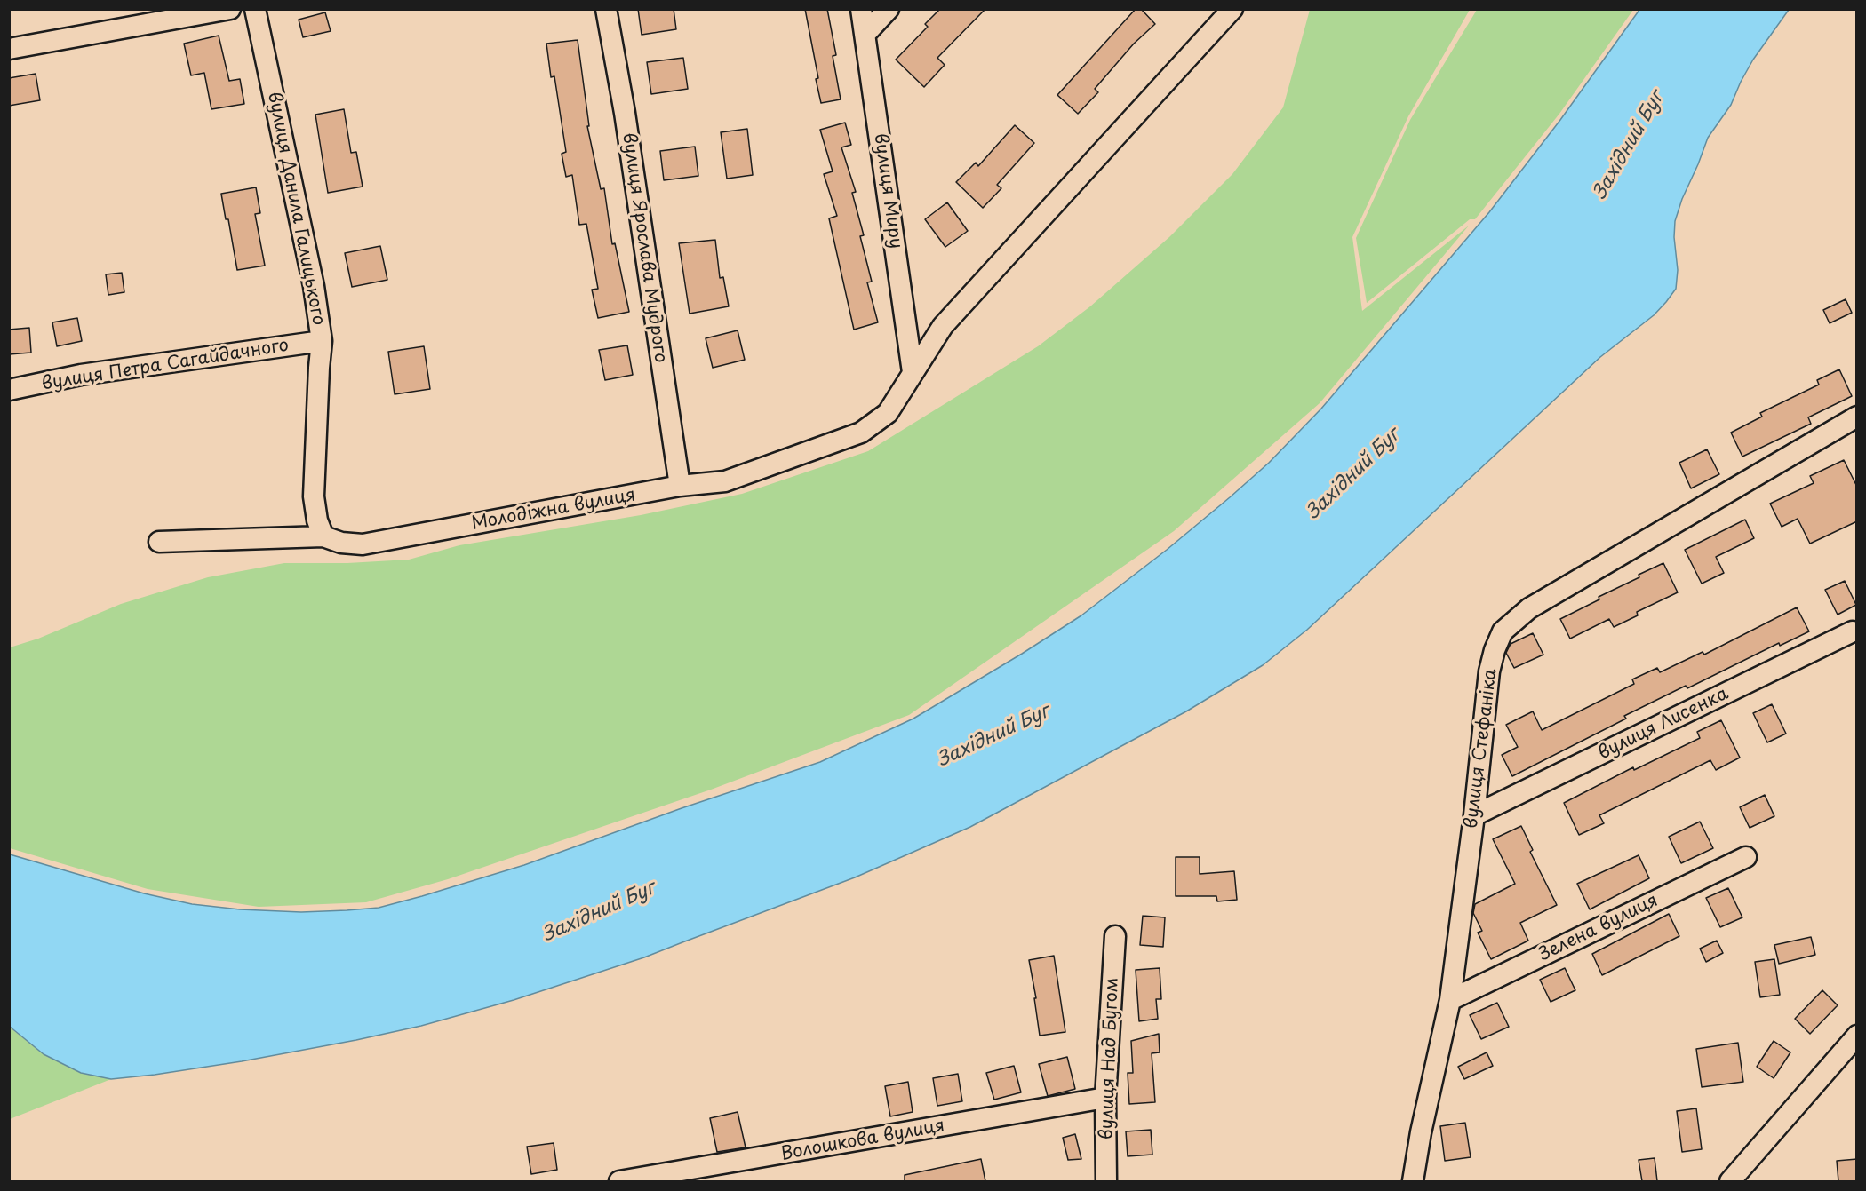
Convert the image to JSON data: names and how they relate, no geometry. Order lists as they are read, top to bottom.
{
  "streets": {
    "street": [
      "вулиця Миру",
      "вулиця Данила Галицького",
      "вулиця Ярослава Мудрого",
      "вулиця Петра Сагайдачного",
      "Молодіжна вулиця",
      "вулиця Лисенка",
      "вулиця Стефаніка",
      "Зелена вулиця",
      "вулиця Над Бугом",
      "Волошкова вулиця"
    ]
  },
  "crossings": [
    ["вулиця Миру", "Молодіжна вулиця"],
    ["вулиця Данила Галицького", "вулиця Петра Сагайдачного"],
    ["вулиця Данила Галицького", "Молодіжна вулиця"],
    ["вулиця Ярослава Мудрого", "Молодіжна вулиця"],
    ["вулиця Лисенка", "вулиця Стефаніка"],
    ["вулиця Стефаніка", "Зелена вулиця"],
    ["вулиця Над Бугом", "Волошкова вулиця"]
  ],
  "water": ["Західний Буг"]
}
